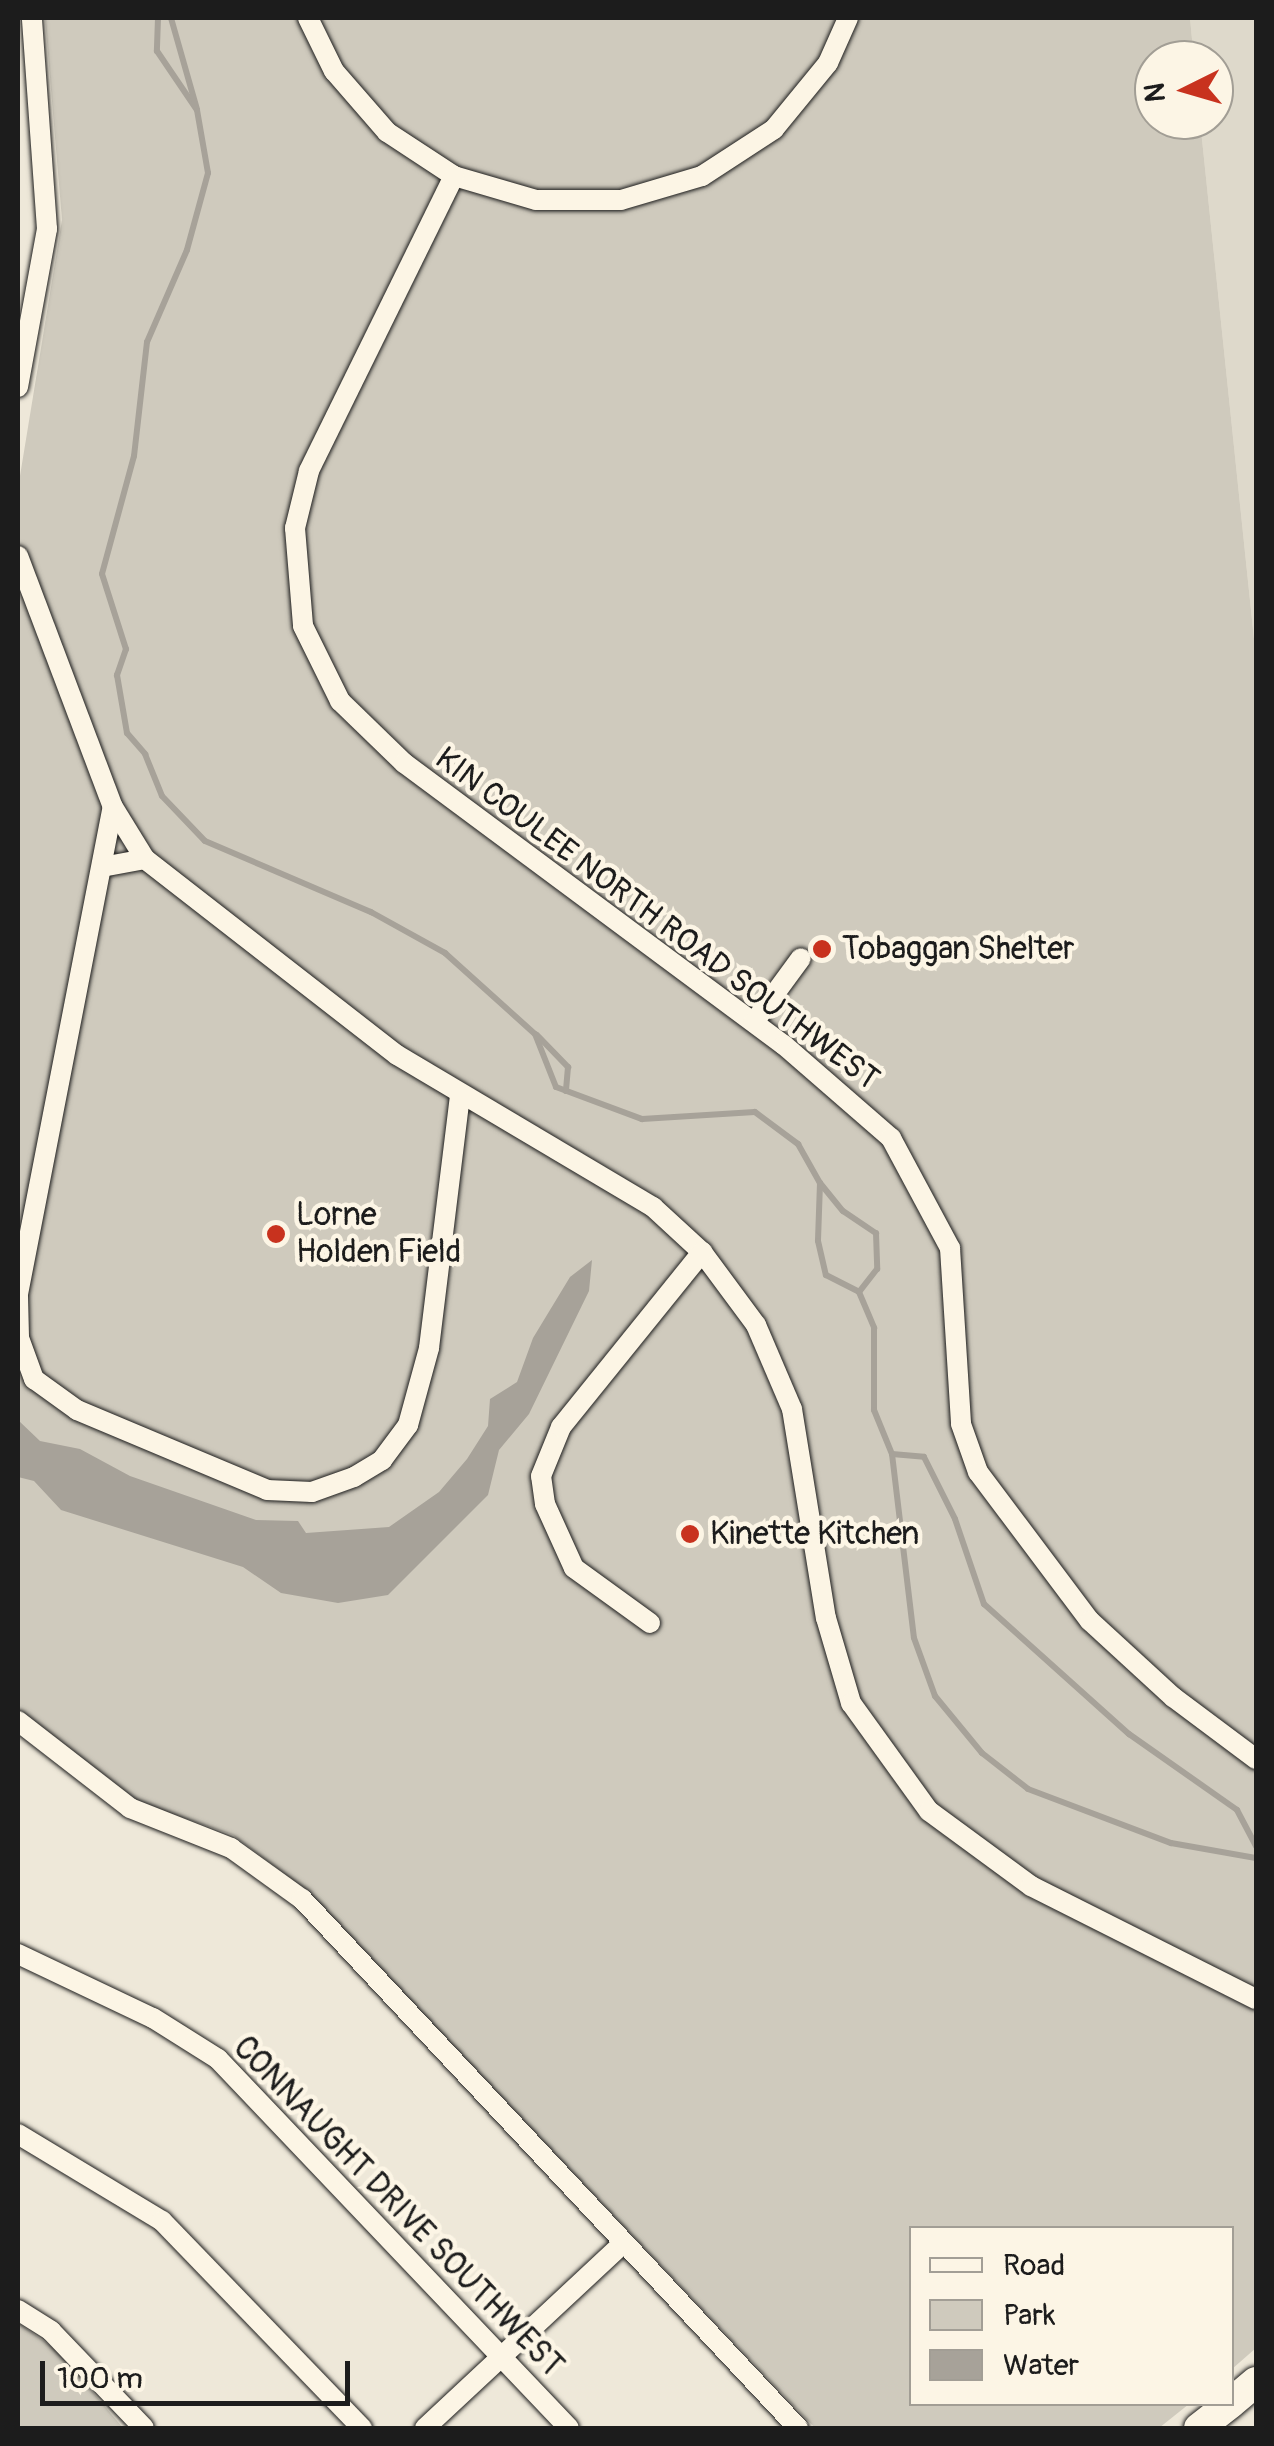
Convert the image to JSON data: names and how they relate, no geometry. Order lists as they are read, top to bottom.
{
  "streets": {
    "street": ["KIN COULEE NORTH ROAD SOUTHWEST", "CONNAUGHT DRIVE SOUTHWEST"]
  },
  "places": ["Tobaggan Shelter", "Lorne Holden Field", "Kinette Kitchen"],
  "legend": ["Road", "Park", "Water"],
  "scale_bar": "100 m",
  "north": "left"
}
